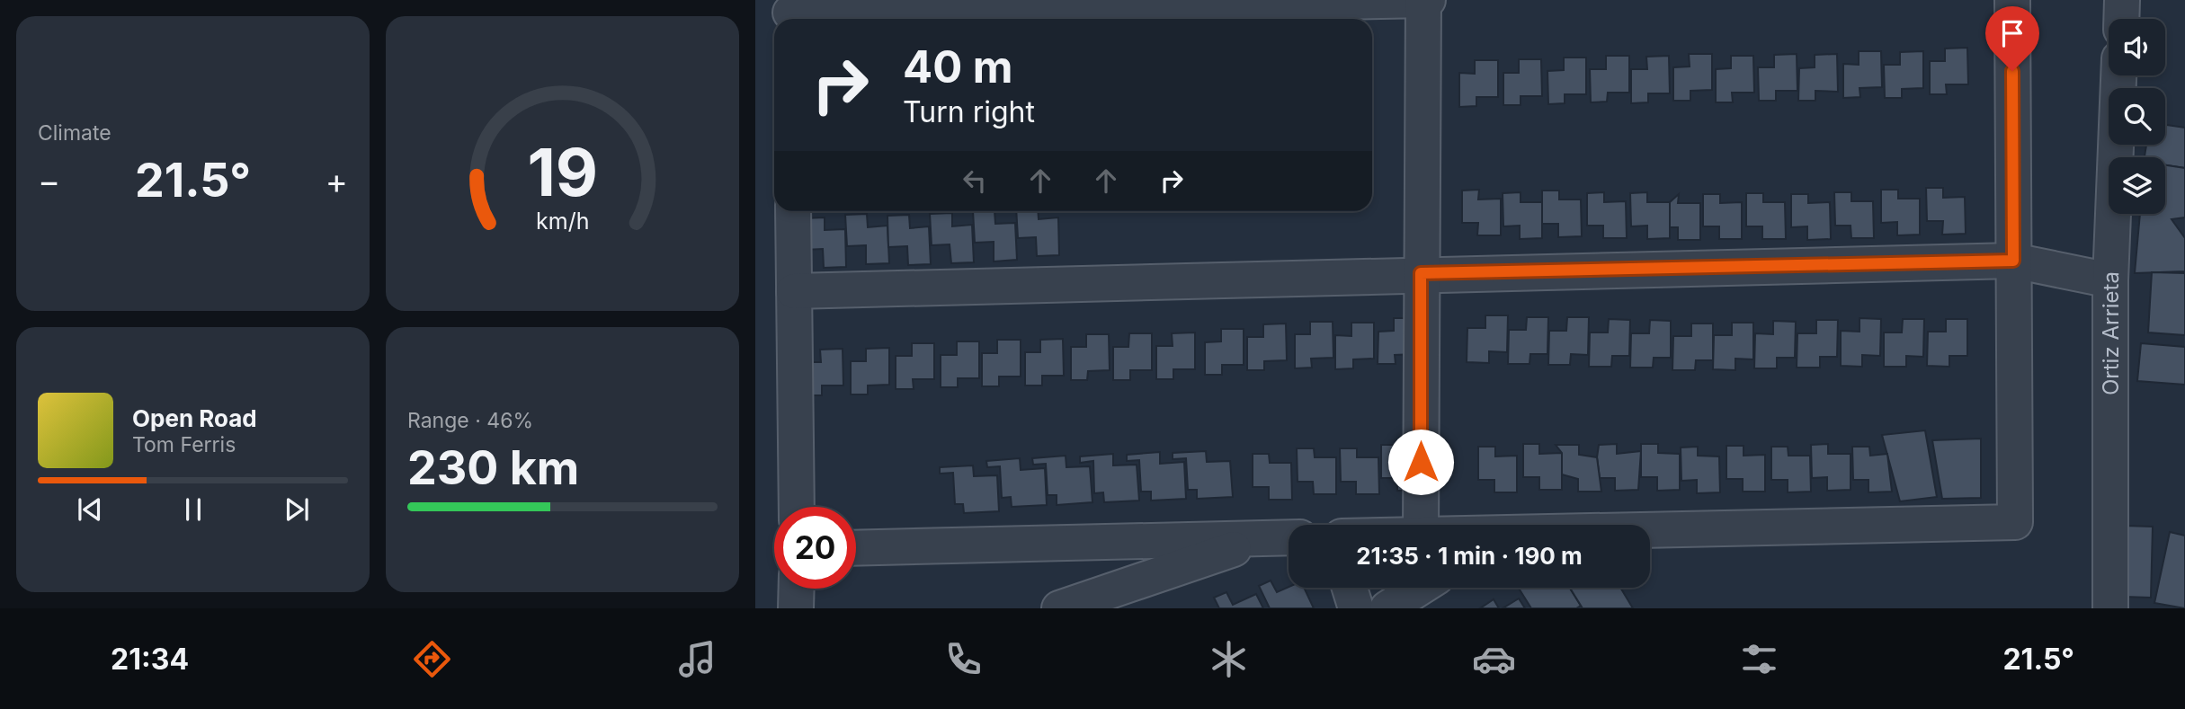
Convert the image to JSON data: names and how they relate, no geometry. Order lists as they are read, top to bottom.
{
  "streets": {
    "street": ["Ortiz Arrieta"]
  },
  "page": {
    "tile": [
      "Climate",
      ["Range · 46%", "230 km"]
    ],
    "turn": ["40 m", "Turn right"],
    "heat": ["−", "21.5°", "+"],
    "song": ["Open Road", "Tom Ferris"],
    "limit": "20",
    "trip": "21:35 · 1 min · 190 m",
    "tabs": ["21:34", "21.5°"],
    "gauge": ["19", "km/h"]
  }
}
